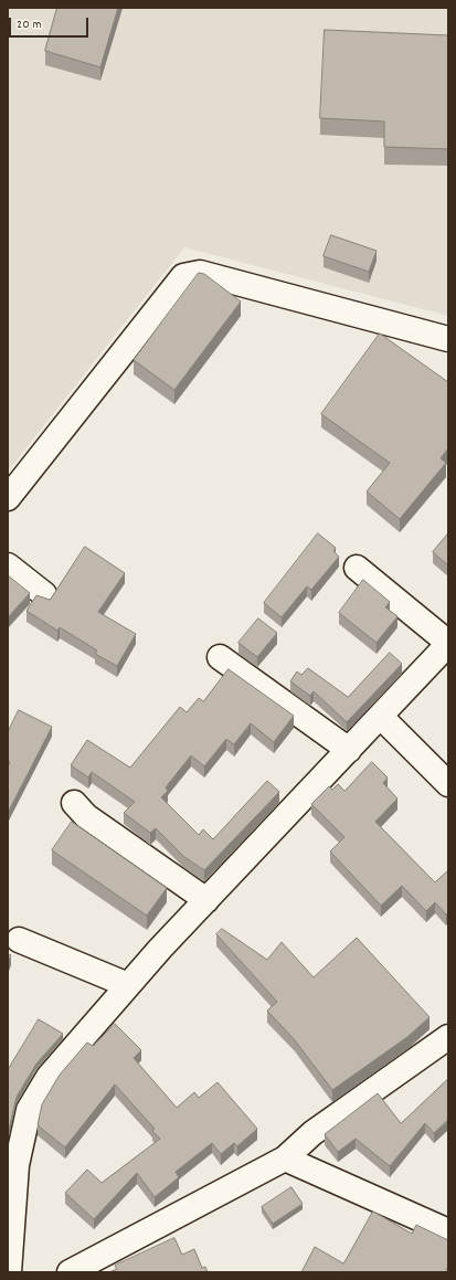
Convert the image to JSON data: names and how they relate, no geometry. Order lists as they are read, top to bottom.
{
  "scale_bar": "20 m"
}
